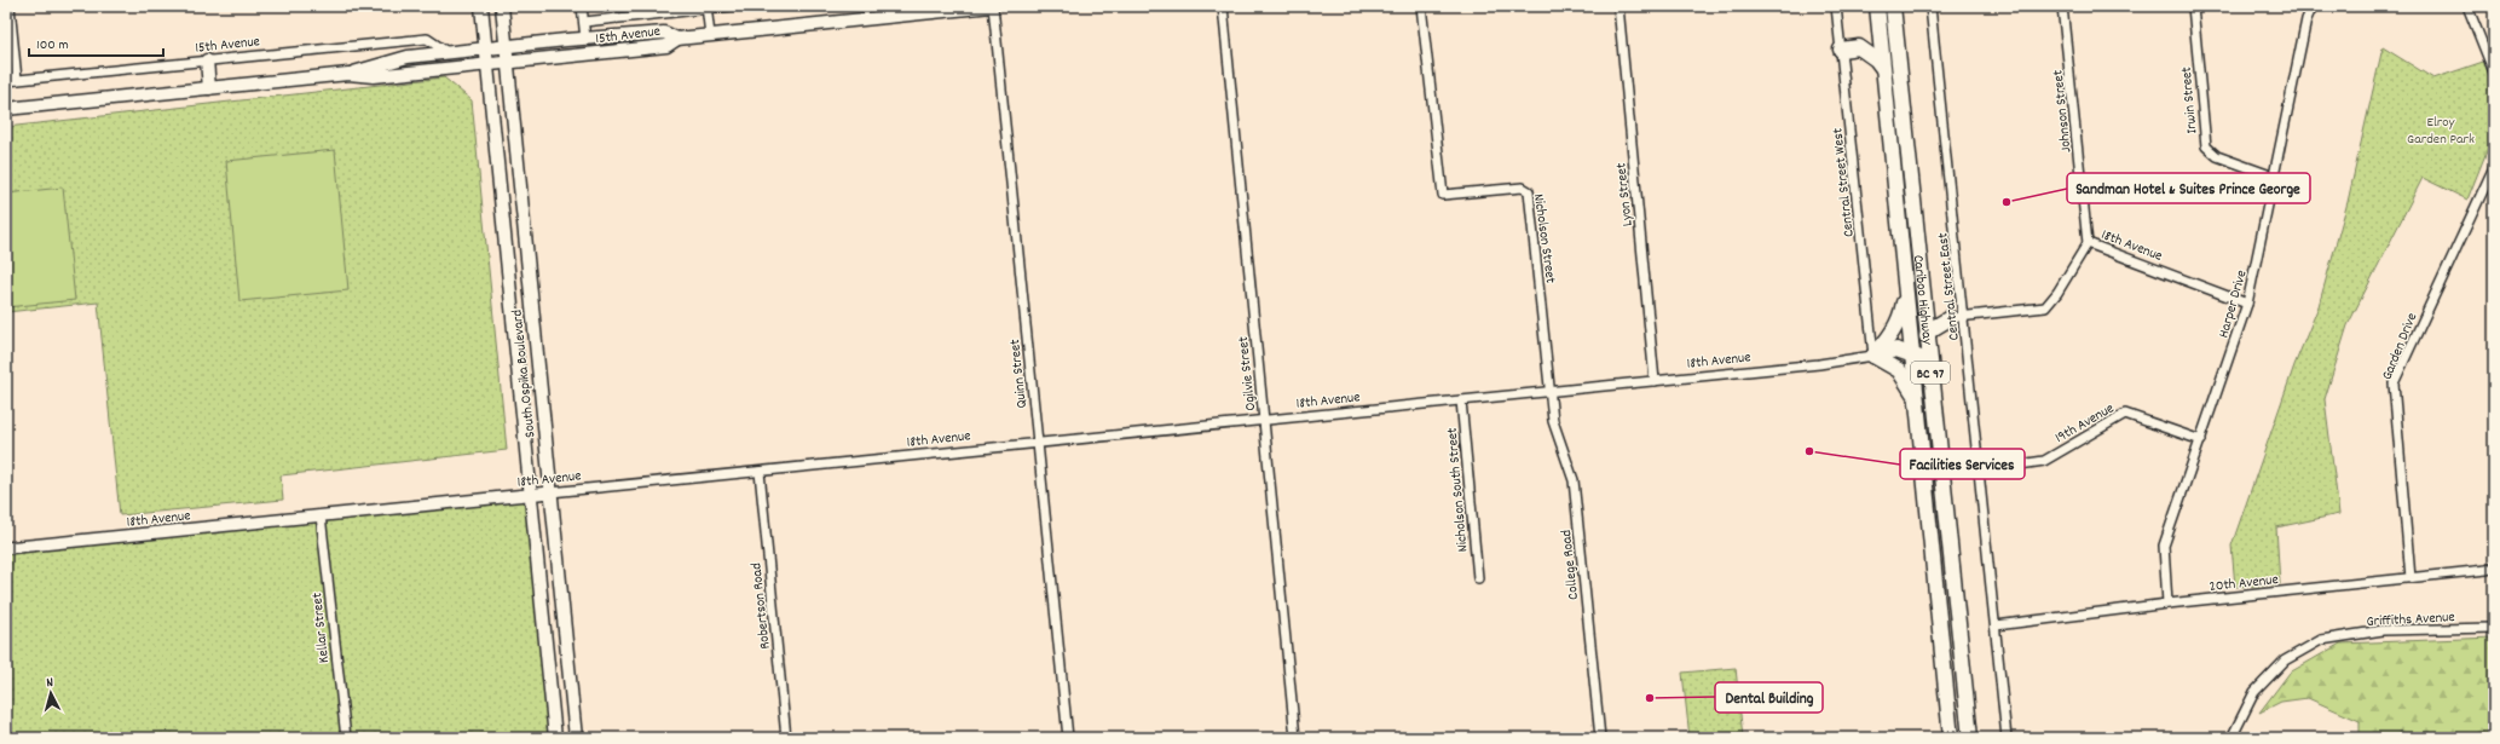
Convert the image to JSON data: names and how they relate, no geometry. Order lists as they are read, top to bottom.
{
  "streets": {
    "highway": ["Cariboo Highway", "BC 97"],
    "main road": ["15th Avenue", "South Ospika Boulevard"],
    "street": [
      "Irwin Street",
      "Johnson Street",
      "Central Street West",
      "Lyon Street",
      "Nicholson Street",
      "18th Avenue",
      "Central Street East",
      "Harper Drive",
      "Garden Drive",
      "Quinn Street",
      "Ogilvie Street",
      "19th Avenue",
      "Nicholson South Street",
      "College Road",
      "20th Avenue",
      "Robertson Road",
      "Griffiths Avenue",
      "Kellar Street"
    ]
  },
  "crossings": [
    ["15th Avenue", "South Ospika Boulevard"],
    ["15th Avenue", "Quinn Street"],
    ["Irwin Street", "Harper Drive"],
    ["Johnson Street", "18th Avenue"],
    ["Central Street West", "18th Avenue"],
    ["Lyon Street", "18th Avenue"],
    ["Nicholson Street", "18th Avenue"],
    ["Nicholson Street", "College Road"],
    ["18th Avenue", "Central Street East"],
    ["18th Avenue", "Harper Drive"],
    ["18th Avenue", "South Ospika Boulevard"],
    ["18th Avenue", "Quinn Street"],
    ["18th Avenue", "Ogilvie Street"],
    ["18th Avenue", "Nicholson South Street"],
    ["18th Avenue", "College Road"],
    ["18th Avenue", "Robertson Road"],
    ["18th Avenue", "Kellar Street"],
    ["Central Street East", "19th Avenue"],
    ["Central Street East", "20th Avenue"],
    ["Harper Drive", "19th Avenue"],
    ["Harper Drive", "20th Avenue"],
    ["Garden Drive", "20th Avenue"]
  ],
  "parks": ["Elroy Garden Park"],
  "places": ["Sandman Hotel & Suites Prince George", "Facilities Services", "Dental Building"],
  "scale_bar": "100 m",
  "north": "top"
}
